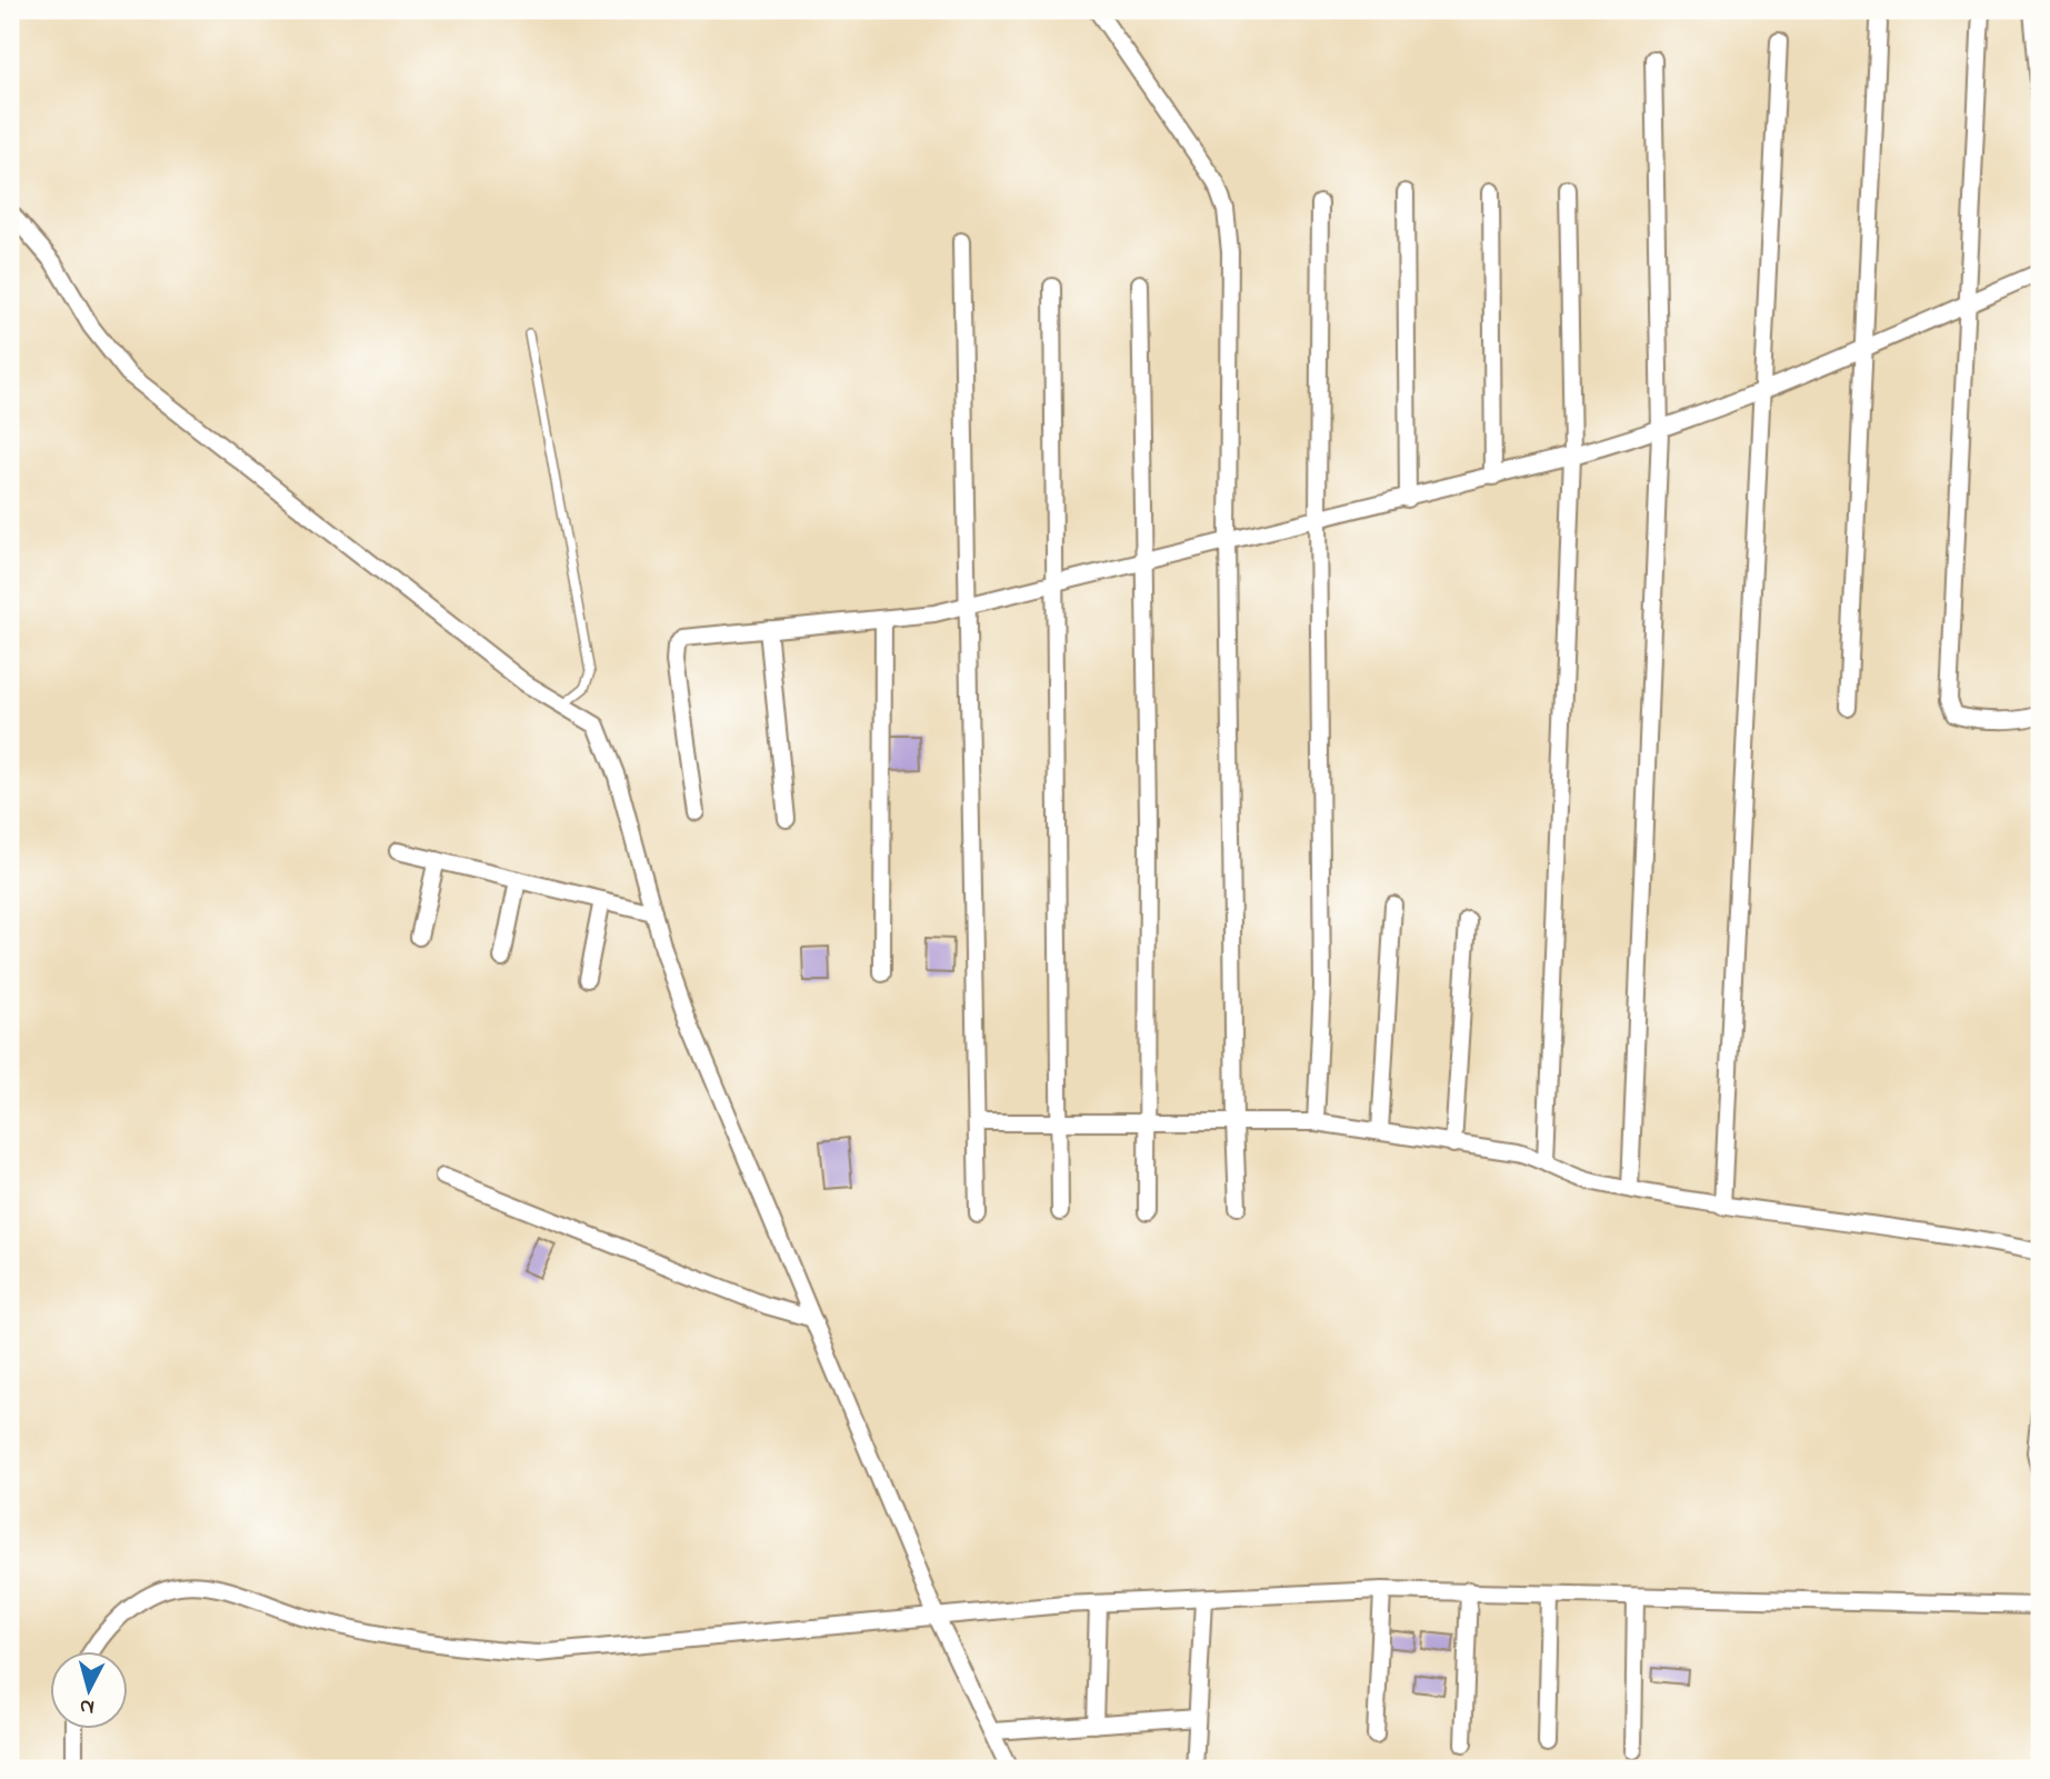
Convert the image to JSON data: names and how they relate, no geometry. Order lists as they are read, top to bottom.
{
  "north": "bottom"
}
